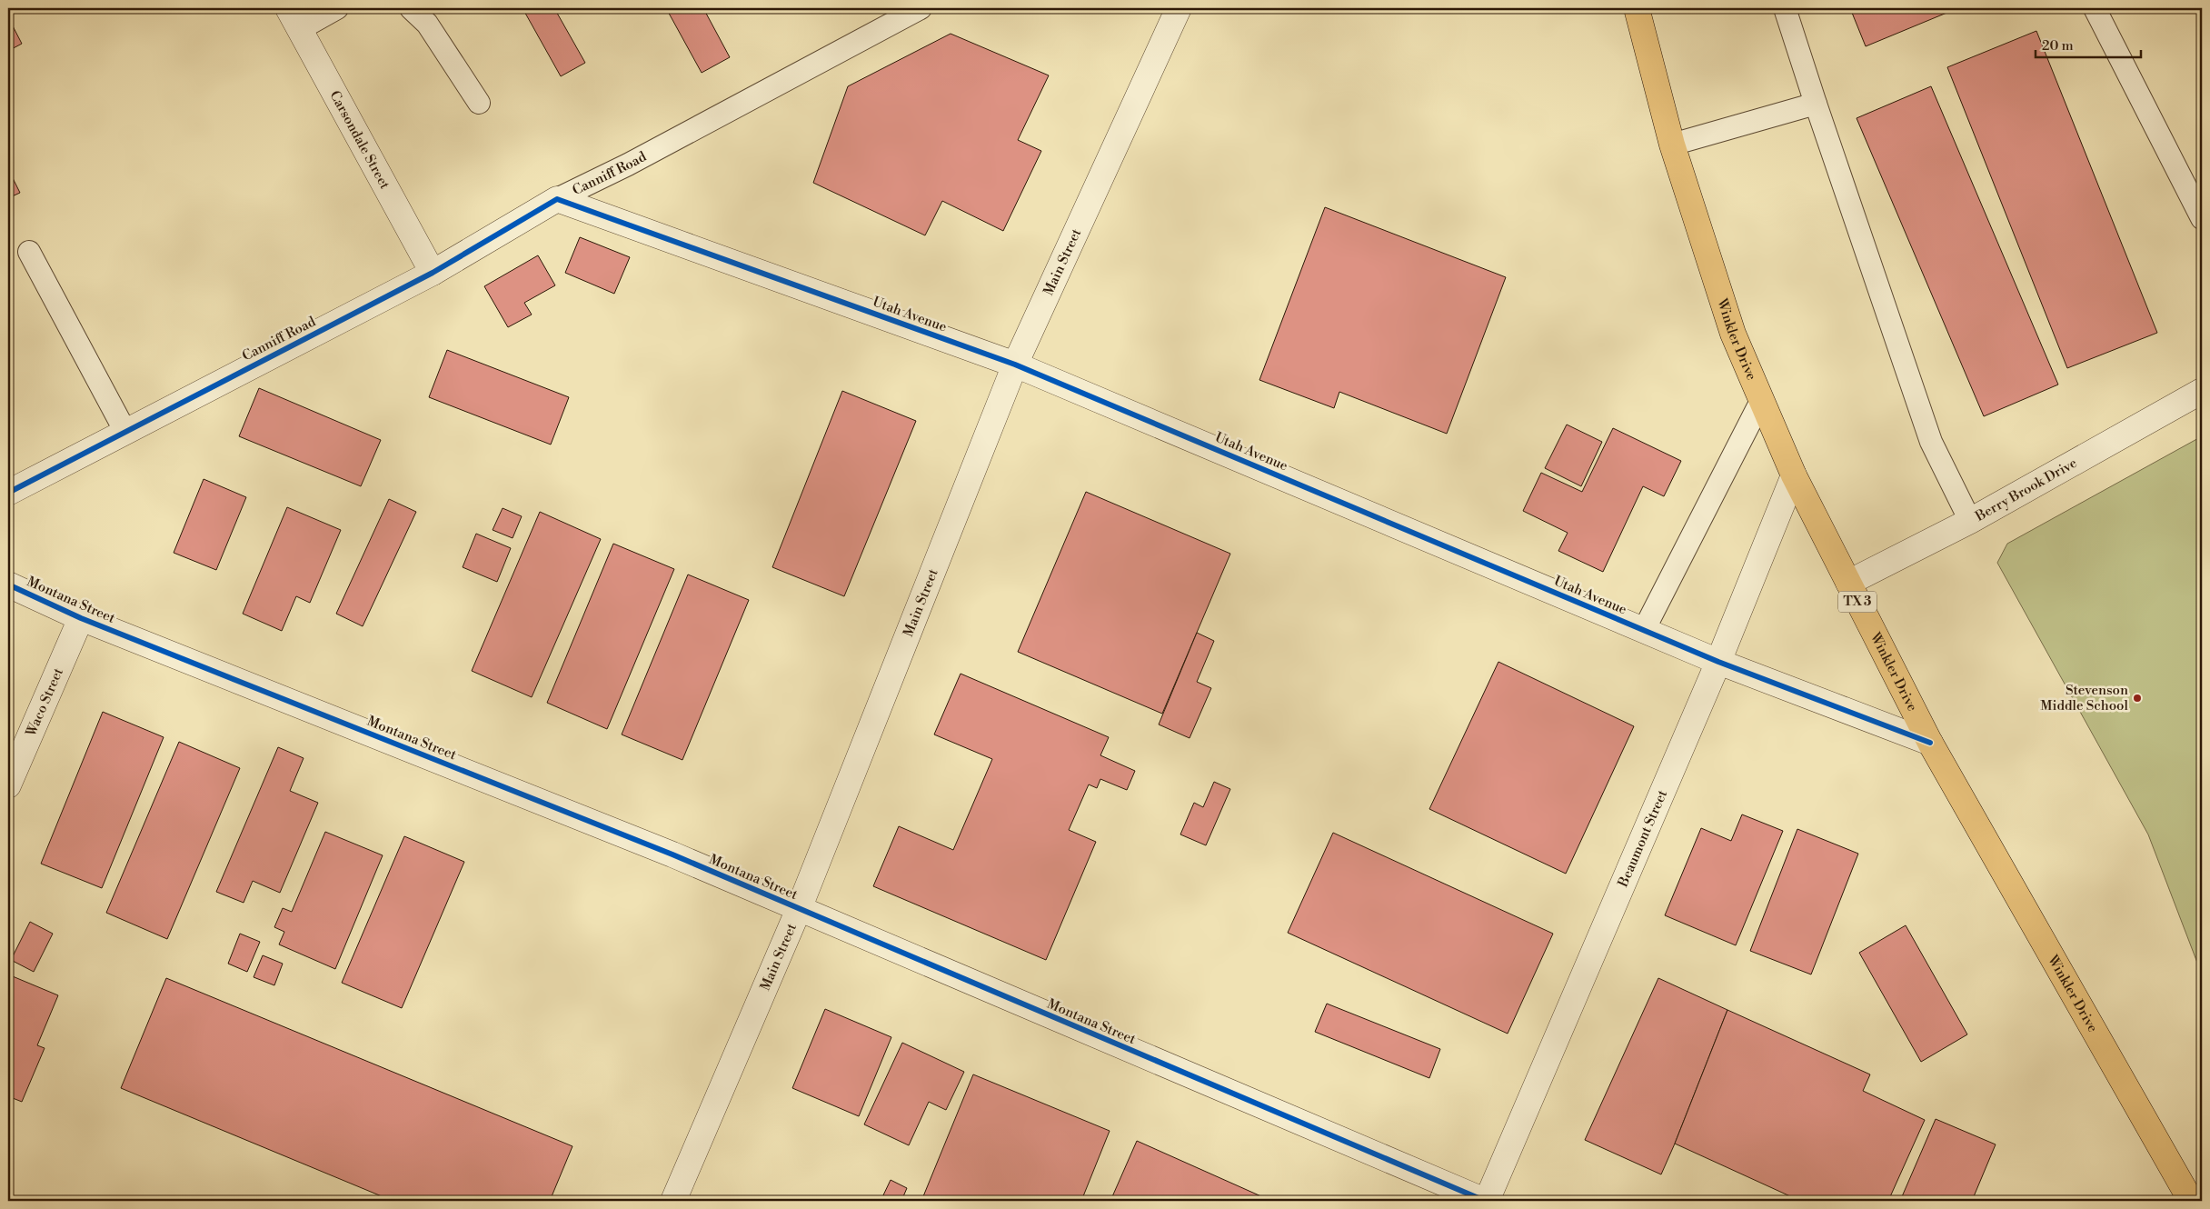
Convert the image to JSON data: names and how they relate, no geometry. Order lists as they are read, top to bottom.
{
  "streets": {
    "main road": ["Winkler Drive", "TX 3"],
    "street": [
      "Carsondale Street",
      "Canniff Road",
      "Main Street",
      "Utah Avenue",
      "Berry Brook Drive",
      "Montana Street",
      "Waco Street",
      "Beaumont Street"
    ]
  },
  "crossings": [
    ["Carsondale Street", "Canniff Road"],
    ["Canniff Road", "Utah Avenue"],
    ["Main Street", "Utah Avenue"],
    ["Main Street", "Montana Street"],
    ["Utah Avenue", "Winkler Drive"],
    ["Utah Avenue", "Beaumont Street"],
    ["Winkler Drive", "Berry Brook Drive"],
    ["Winkler Drive", "Beaumont Street"],
    ["Montana Street", "Waco Street"],
    ["Montana Street", "Beaumont Street"]
  ],
  "places": ["Stevenson Middle School"],
  "scale_bar": "20 m"
}
